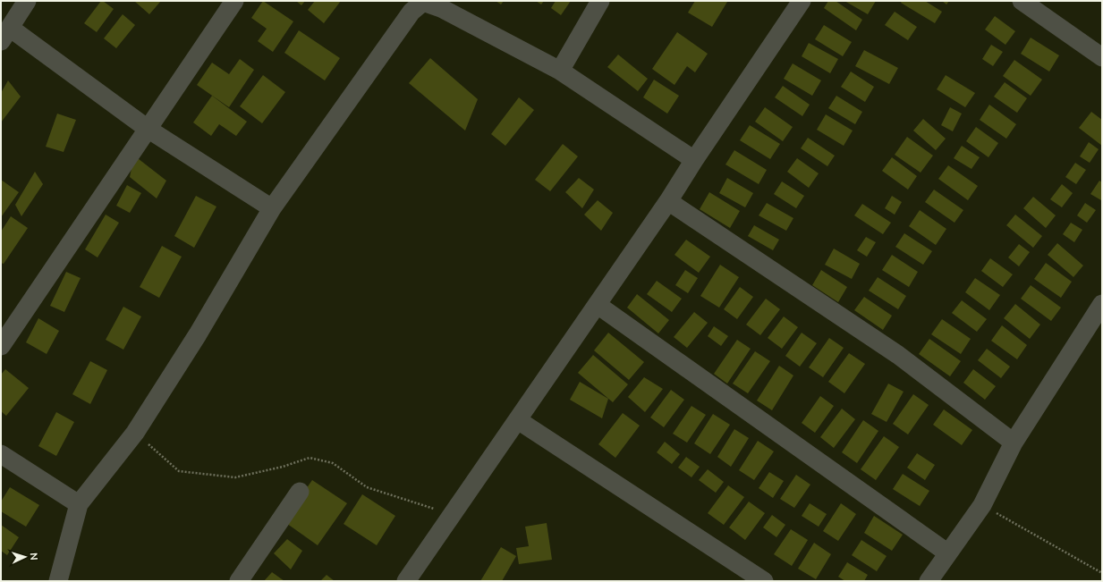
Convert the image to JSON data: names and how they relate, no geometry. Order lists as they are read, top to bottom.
{
  "north": "right"
}
